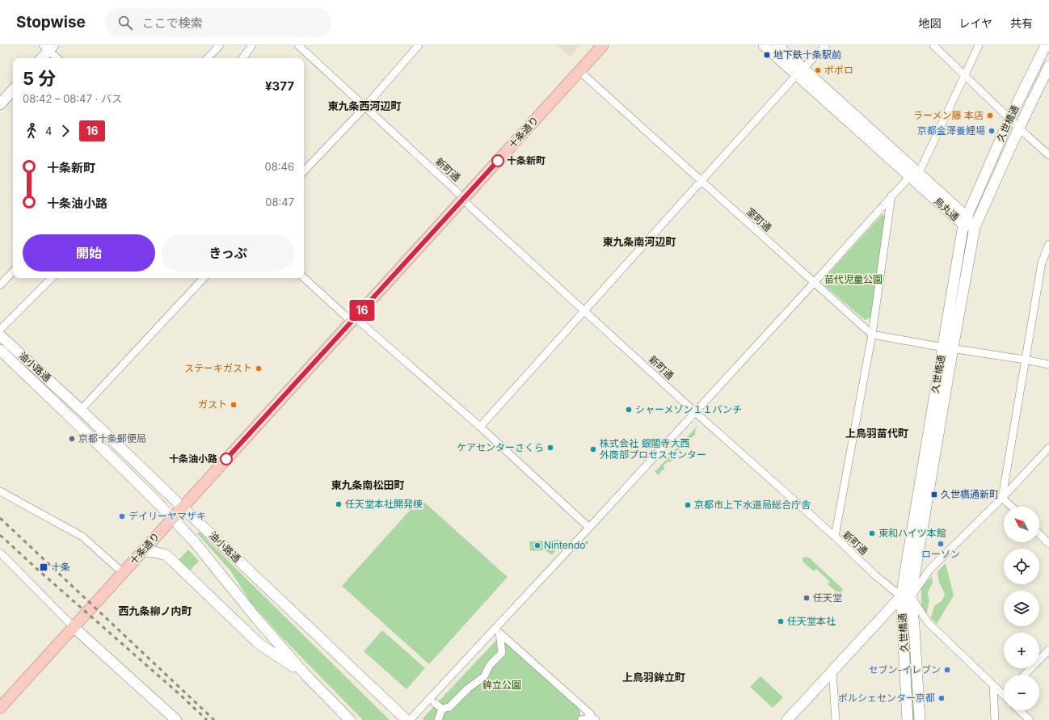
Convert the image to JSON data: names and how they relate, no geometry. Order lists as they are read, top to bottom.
{
  "streets": {
    "main road": ["十条通り"],
    "street": [
      "久世橋通",
      "新町通",
      "烏丸通",
      "室町通",
      "油小路通"
    ]
  },
  "crossings": [
    ["久世橋通", "新町通"],
    ["久世橋通", "烏丸通"],
    ["十条通り", "新町通"],
    ["十条通り", "室町通"],
    ["十条通り", "油小路通"]
  ],
  "districts": [
    "東九条西河辺町",
    "東九条南河辺町",
    "上鳥羽苗代町",
    "東九条南松田町",
    "西九条柳ノ内町",
    "上鳥羽鉾立町"
  ],
  "parks": ["苗代児童公園", "鉾立公園"],
  "places": {
    "transit": ["地下鉄十条駅前", "久世橋通新町", "十条"],
    "other": [
      "ポポロ",
      "ラーメン藤 本店",
      "京都金澤養鯉場",
      "十条新町",
      "ステーキガスト",
      "ガスト",
      "シャーメゾン１１バンチ",
      "京都十条郵便局",
      "ケアセンターさくら",
      "株式会社 銀閣寺大西 外商部プロセスセンター",
      "十条油小路",
      "任天堂本社開発棟",
      "京都市上下水道局総合庁舎",
      "デイリーヤマザキ",
      "東和ハイツ本館",
      "ローソン",
      "Nintendo’",
      "任天堂",
      "任天堂本社",
      "セブン-イレブン",
      "ポルシェセンター京都"
    ]
  },
  "lines": ["bus line 16"],
  "north": "top left",
  "page": {
    "header": "Stopwise",
    "search": "ここで検索",
    "nav": ["地図", "レイヤ", "共有"],
    "on_map": "16",
    "heading": ["5 分", "08:42 – 08:47 · バス", "¥377"],
    "legs": ["4", "16"],
    "list": [
      {
        "name": "十条新町",
        "value": "08:46"
      },
      {
        "name": "十条油小路",
        "value": "08:47"
      }
    ],
    "buttons": ["開始", "きっぷ"],
    "map_buttons": ["+", "−"]
  }
}
